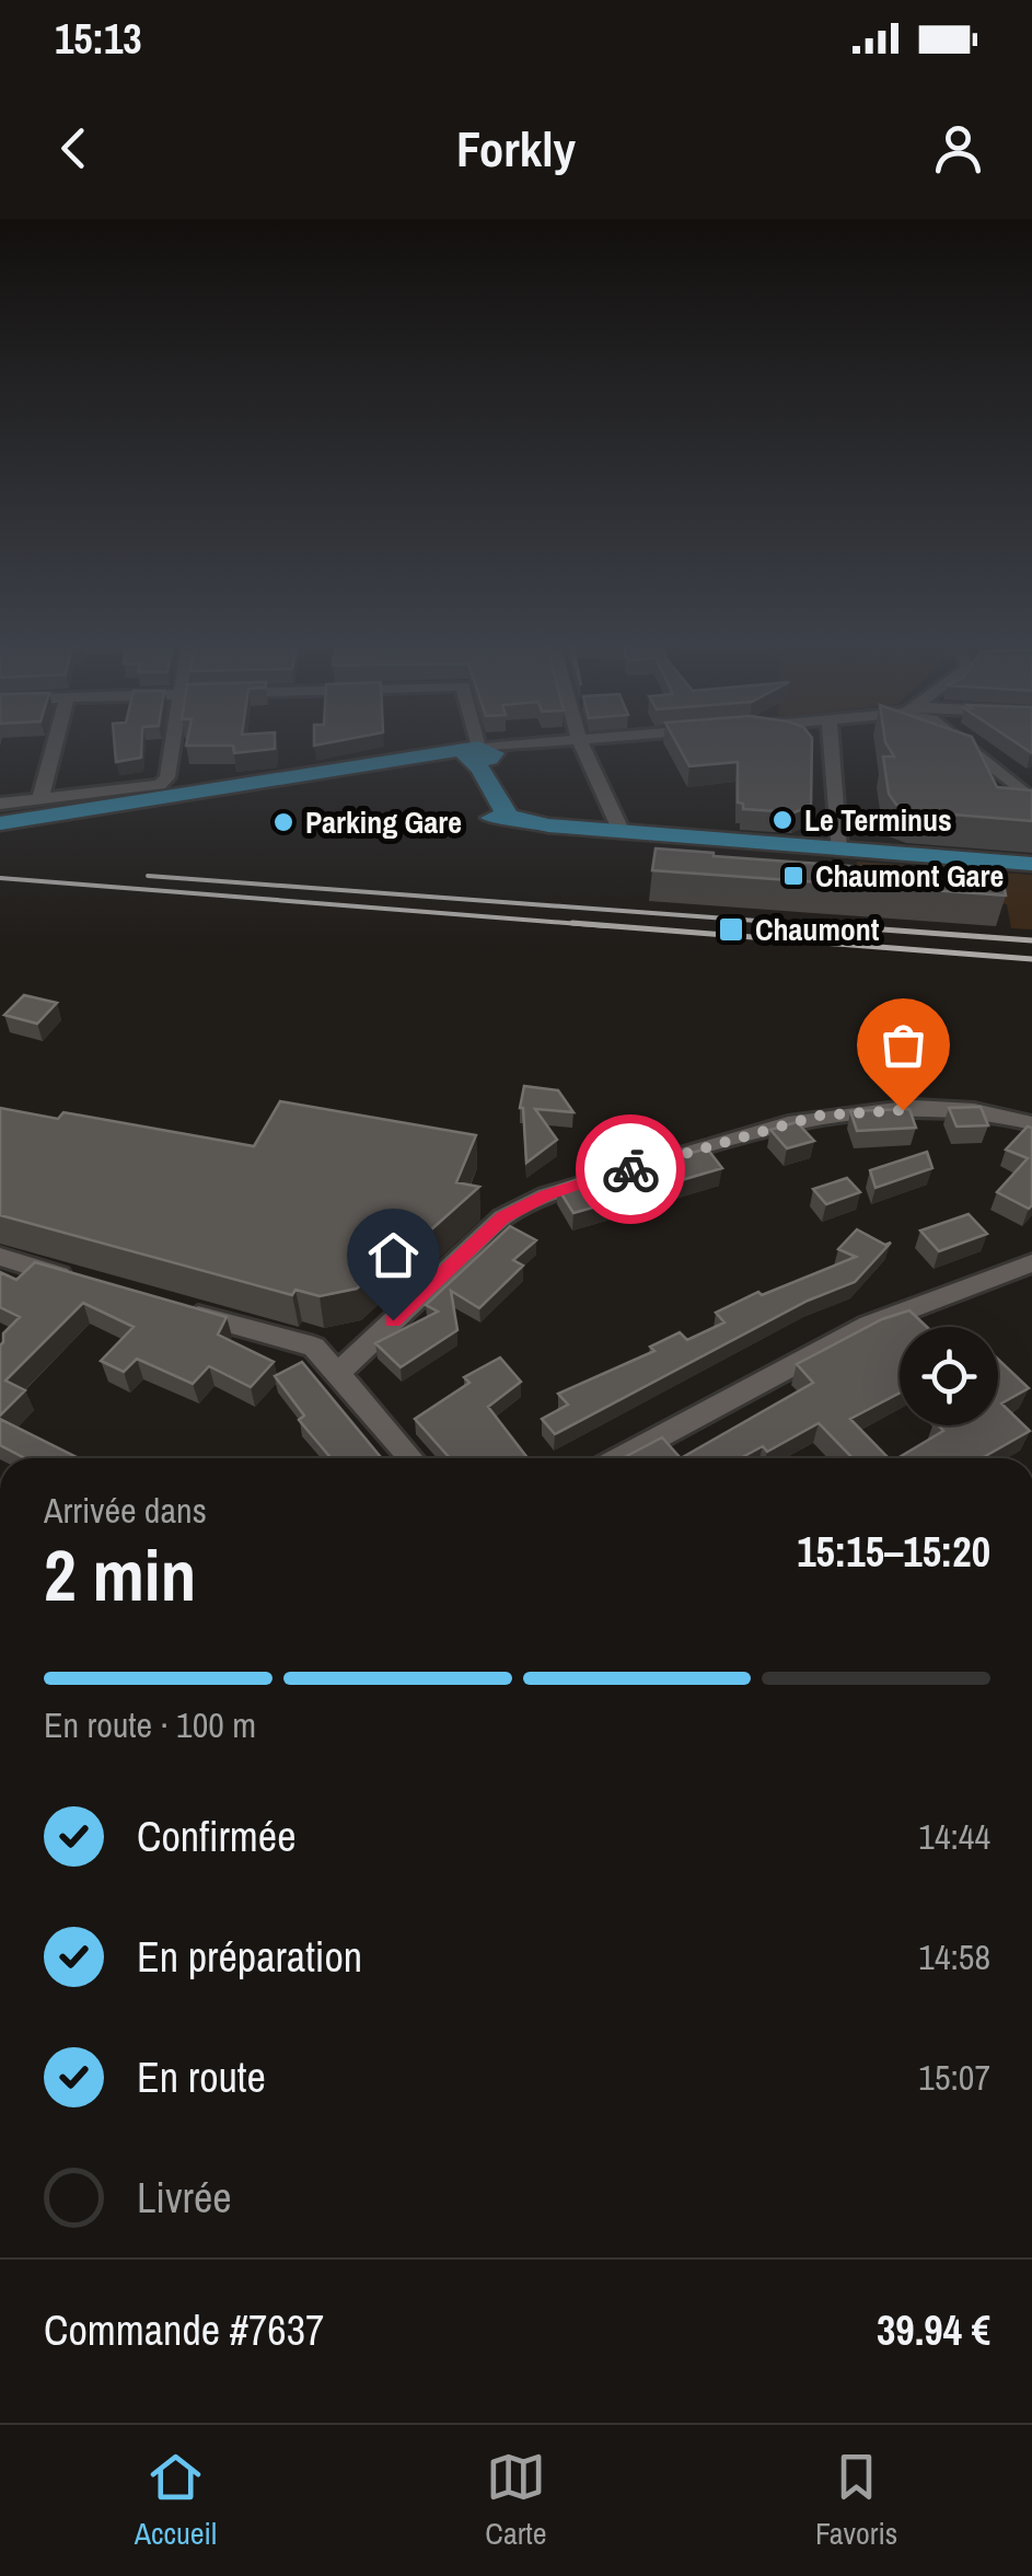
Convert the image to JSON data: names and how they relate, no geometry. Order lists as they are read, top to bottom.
{
  "places": {
    "other": ["Le Terminus", "Parking Gare"],
    "transit": ["Chaumont Gare", "Chaumont"]
  },
  "page": {
    "status": "15:13",
    "header": "Forkly",
    "heading": ["2 min", "Arrivée dans", "15:15–15:20"],
    "panel": ["Commande #7637", "39.94 €"],
    "bar": "En route · 100 m",
    "list": [
      ["Confirmée", "14:44"],
      ["En préparation", "14:58"],
      ["En route", "15:07"],
      "Livrée"
    ],
    "tabs": ["Accueil", "Carte", "Favoris"]
  }
}
